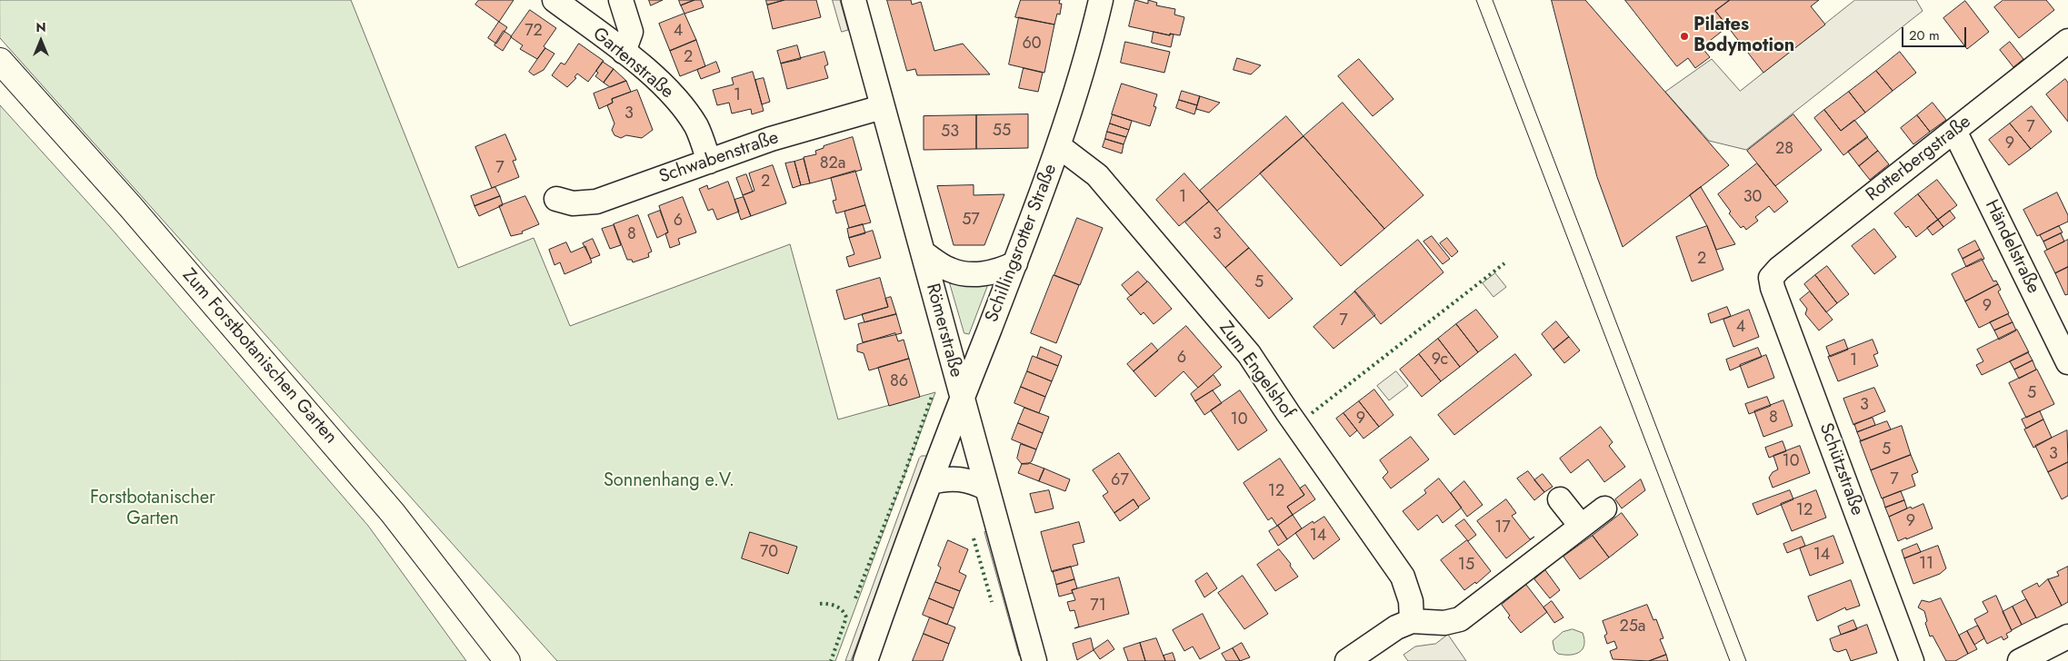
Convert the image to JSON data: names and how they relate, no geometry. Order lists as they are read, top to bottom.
{
  "streets": {
    "main road": ["Zum Forstbotanischen Garten"],
    "street": [
      "Gartenstraße",
      "Schwabenstraße",
      "Rotterbergstraße",
      "Schillingsrotter Straße",
      "Händelstraße",
      "Römerstraße",
      "Zum Engelshof",
      "Schützstraße"
    ]
  },
  "crossings": [
    ["Gartenstraße", "Schwabenstraße"],
    ["Schwabenstraße", "Römerstraße"],
    ["Rotterbergstraße", "Händelstraße"],
    ["Rotterbergstraße", "Schützstraße"],
    ["Schillingsrotter Straße", "Römerstraße"],
    ["Schillingsrotter Straße", "Zum Engelshof"]
  ],
  "parks": ["Sonnenhang e.V.", "Forstbotanischer Garten"],
  "places": ["Pilates Bodymotion"],
  "house_numbers": [
    "72",
    "4",
    "60",
    "2",
    "1",
    "3",
    "7",
    "55",
    "53",
    "9",
    "28",
    "82a",
    "7",
    "2",
    "1",
    "30",
    "57",
    "6",
    "8",
    "3",
    "2",
    "5",
    "9",
    "7",
    "4",
    "6",
    "9c",
    "1",
    "86",
    "5",
    "3",
    "8",
    "9",
    "10",
    "5",
    "3",
    "10",
    "7",
    "67",
    "12",
    "12",
    "9",
    "17",
    "14",
    "70",
    "14",
    "11",
    "15",
    "71",
    "25a"
  ],
  "scale_bar": "20 m",
  "north": "top"
}
